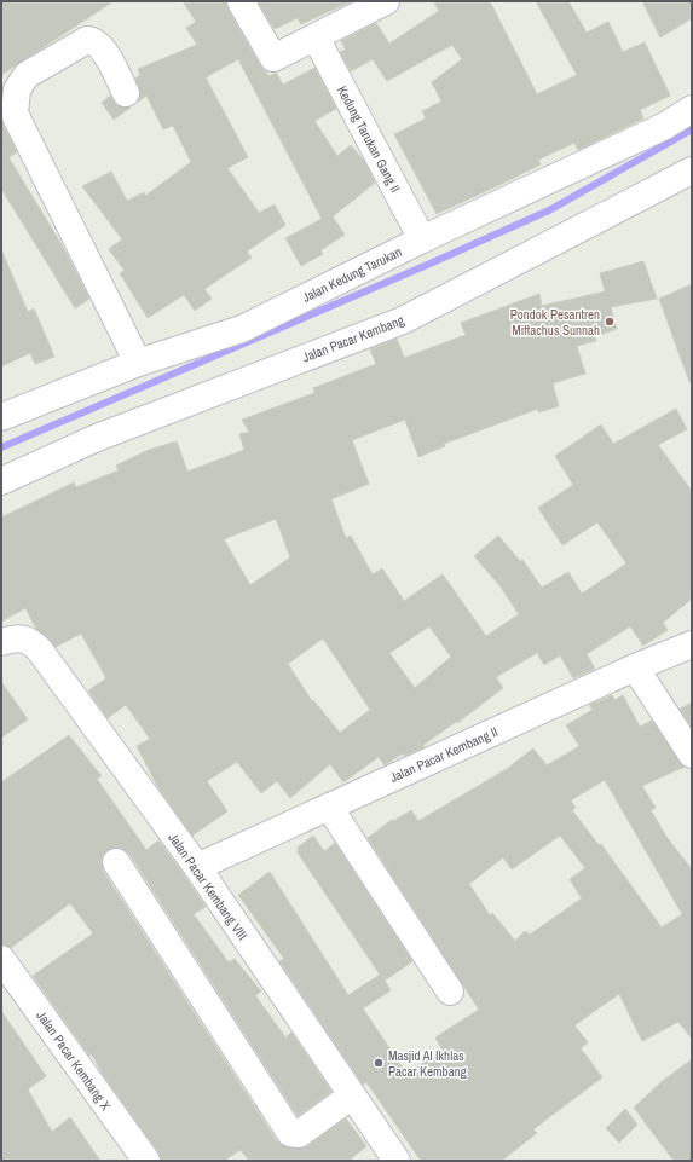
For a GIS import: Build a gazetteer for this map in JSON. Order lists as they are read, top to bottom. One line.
{"streets":{"street":["Kedung Tarukan Gang II","Jalan Kedung Tarukan","Jalan Pacar Kembang","Jalan Pacar Kembang II","Jalan Pacar Kembang VIII","Jalan Pacar Kembang X"]},"crossings":[["Kedung Tarukan Gang II","Jalan Kedung Tarukan"],["Jalan Pacar Kembang II","Jalan Pacar Kembang VIII"]],"places":["Pondok Pesantren Miftachus Sunnah","Masjid Al Ikhlas Pacar Kembang"]}
